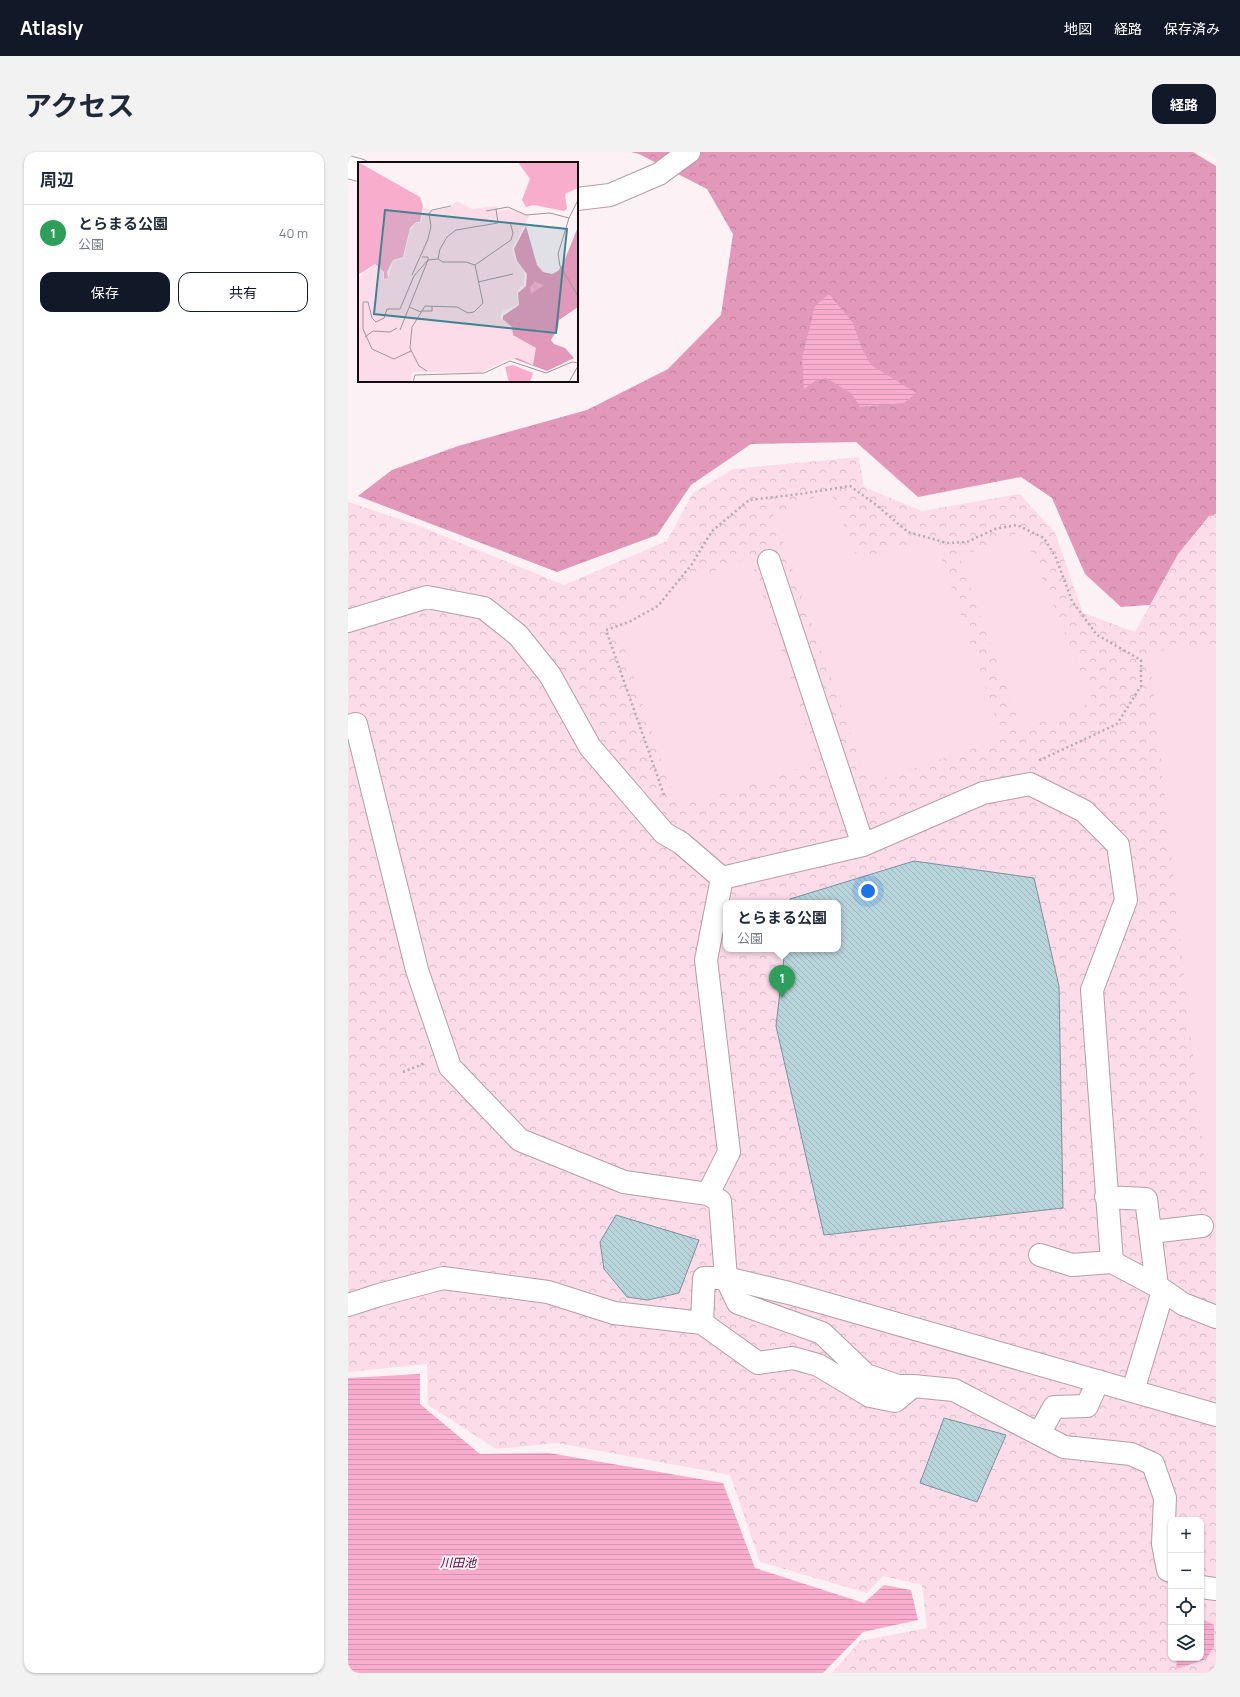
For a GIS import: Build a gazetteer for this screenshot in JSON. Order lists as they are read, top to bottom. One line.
{"water":["川田池"],"page":{"header":"Atlasly","nav":["地図","経路","保存済み"],"title":"アクセス","buttons":["経路",["保存","共有"]],"heading":"周辺","list":[{"mark":"1","name":"とらまる公園","note":"公園","value":"40 m"}],"popup":["とらまる公園","公園"],"pins":"1","map_buttons":["+","−"]}}
